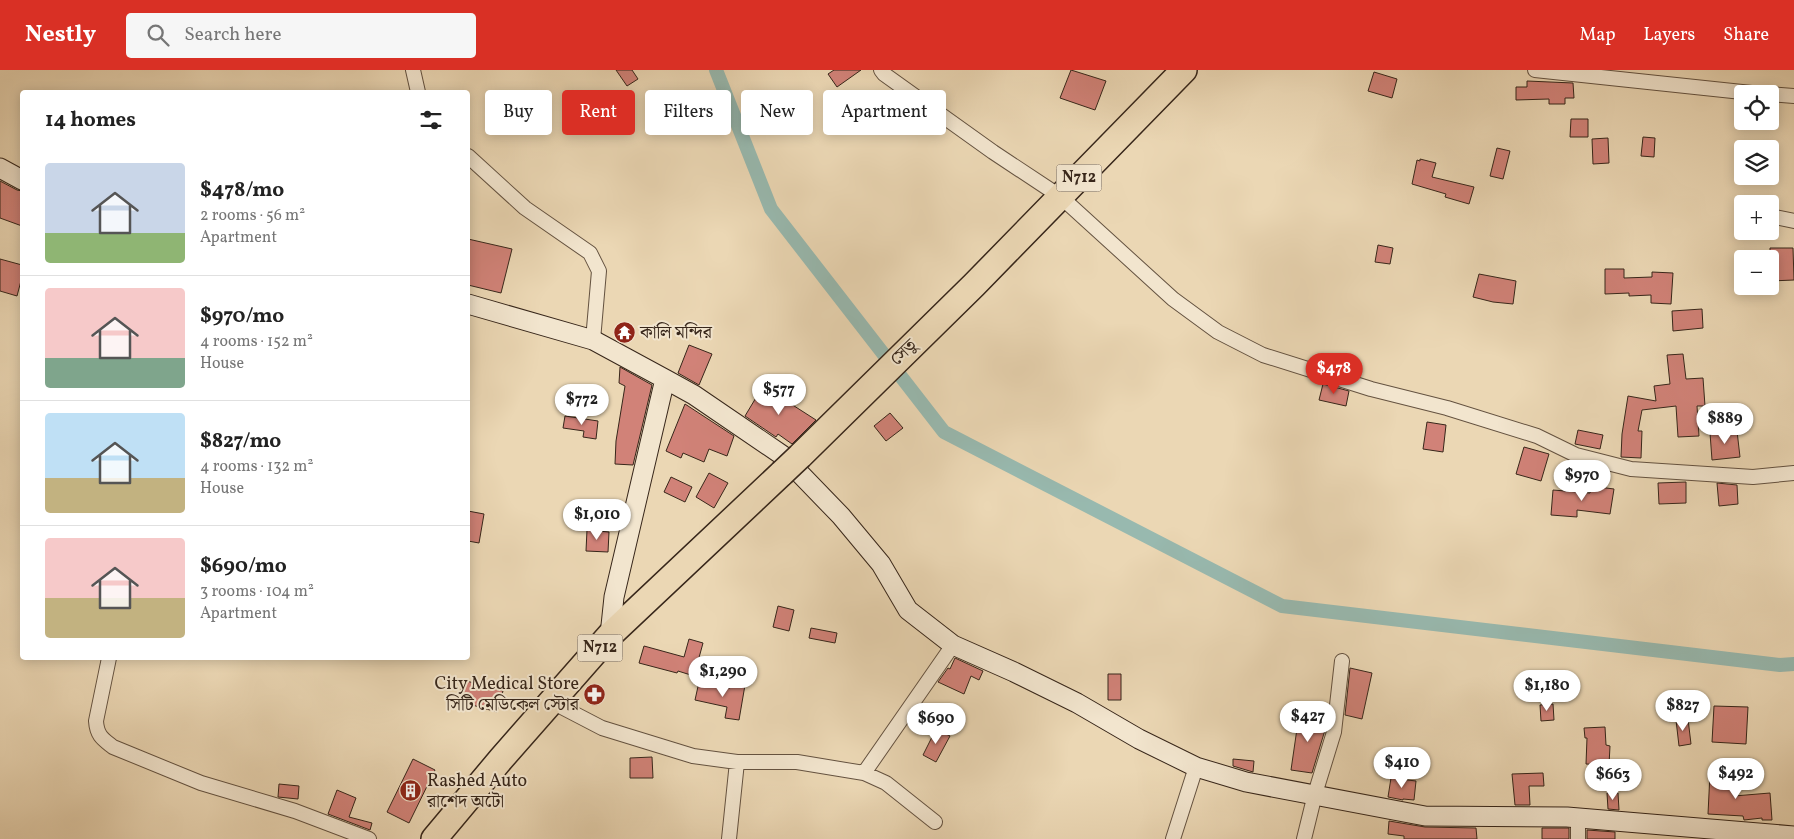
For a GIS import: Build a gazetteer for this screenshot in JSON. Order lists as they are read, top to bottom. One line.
{"streets":{"highway":["N712","সেতু"]},"crossings":[["N712","সেতু"]],"places":{"temple":["কালি মন্দির"],"pharmacy":["City Medical Store সিটি মেডিকেল স্টোর"],"building":["Rashed Auto রাশেদ অটো"]},"page":{"header":"Nestly","search":"Search here","nav":["Map","Layers","Share"],"map_buttons":["+","−"],"chip":["Buy","Rent","Filters","New","Apartment"],"heading":"14 homes","list":[{"name":"$478/mo","note":"2 rooms · 56 m² · Apartment"},{"name":"$970/mo","note":"4 rooms · 152 m² · House"},{"name":"$827/mo","note":"4 rooms · 132 m² · House"},{"name":"$690/mo","note":"3 rooms · 104 m² · Apartment"}],"price":["$478","$577","$772","$889","$970","$1,010","$1,290","$1,180","$827","$427","$690","$410","$492","$663"]}}
